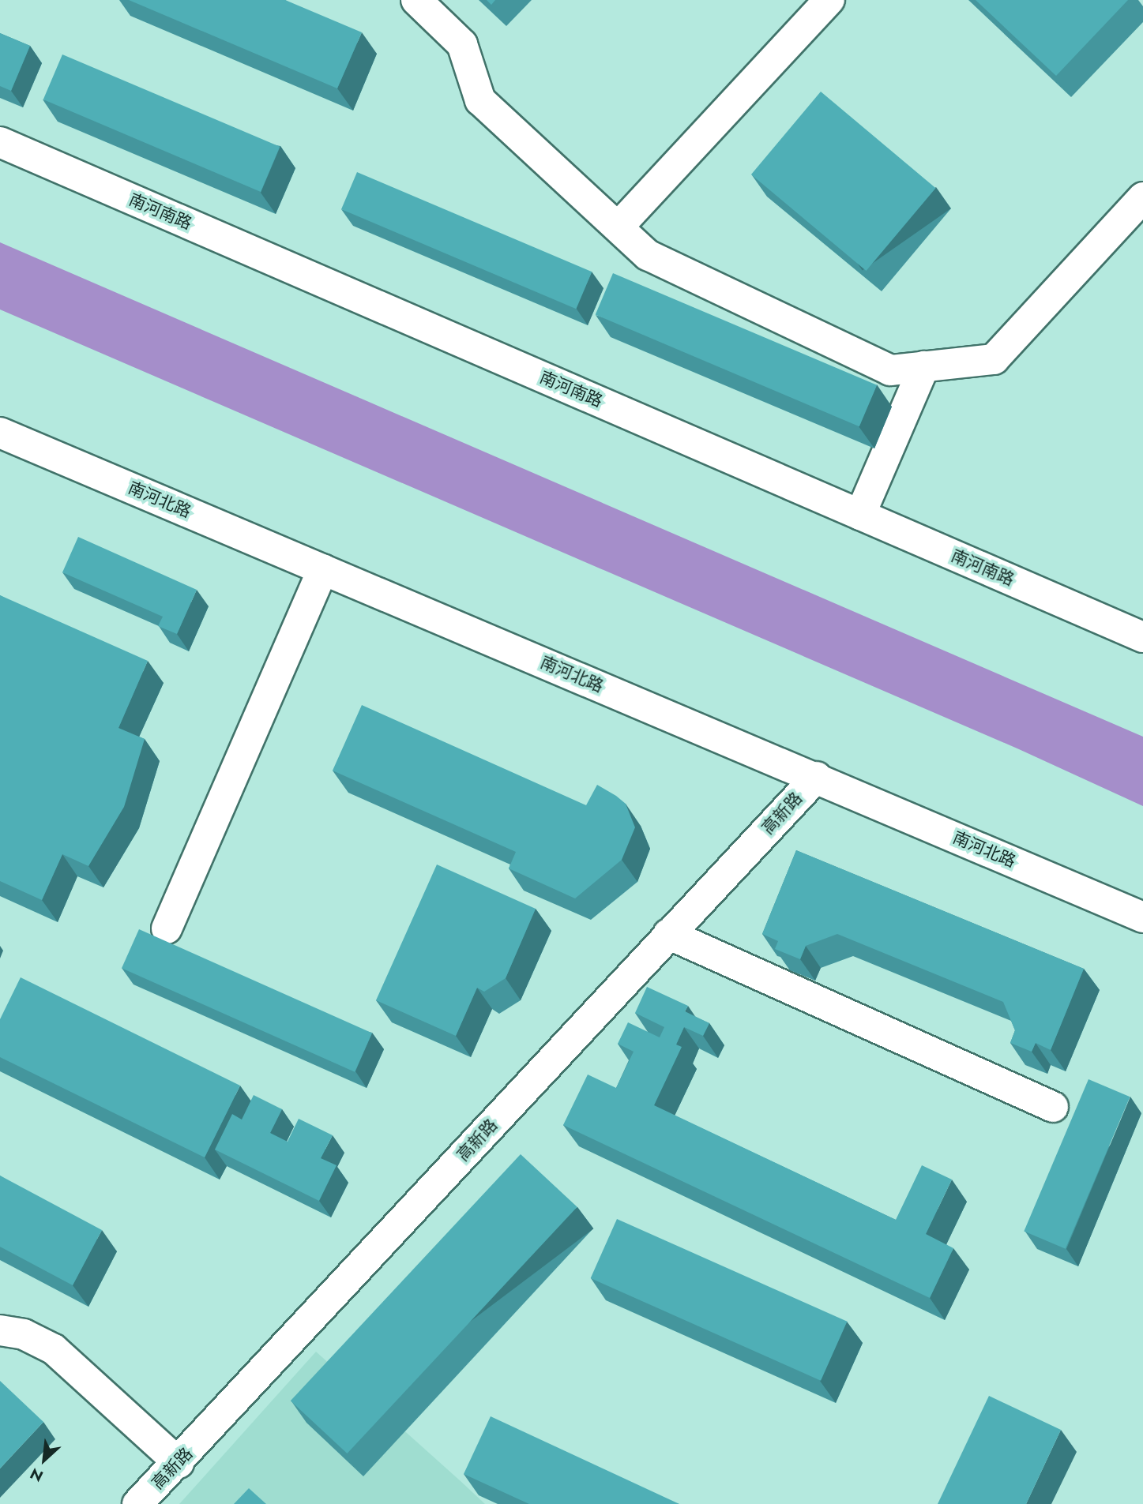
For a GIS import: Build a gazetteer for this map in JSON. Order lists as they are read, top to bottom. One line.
{"streets":{"street":["南河南路","南河北路","高新路"]},"crossings":[["南河北路","高新路"]],"north":"bottom left"}
